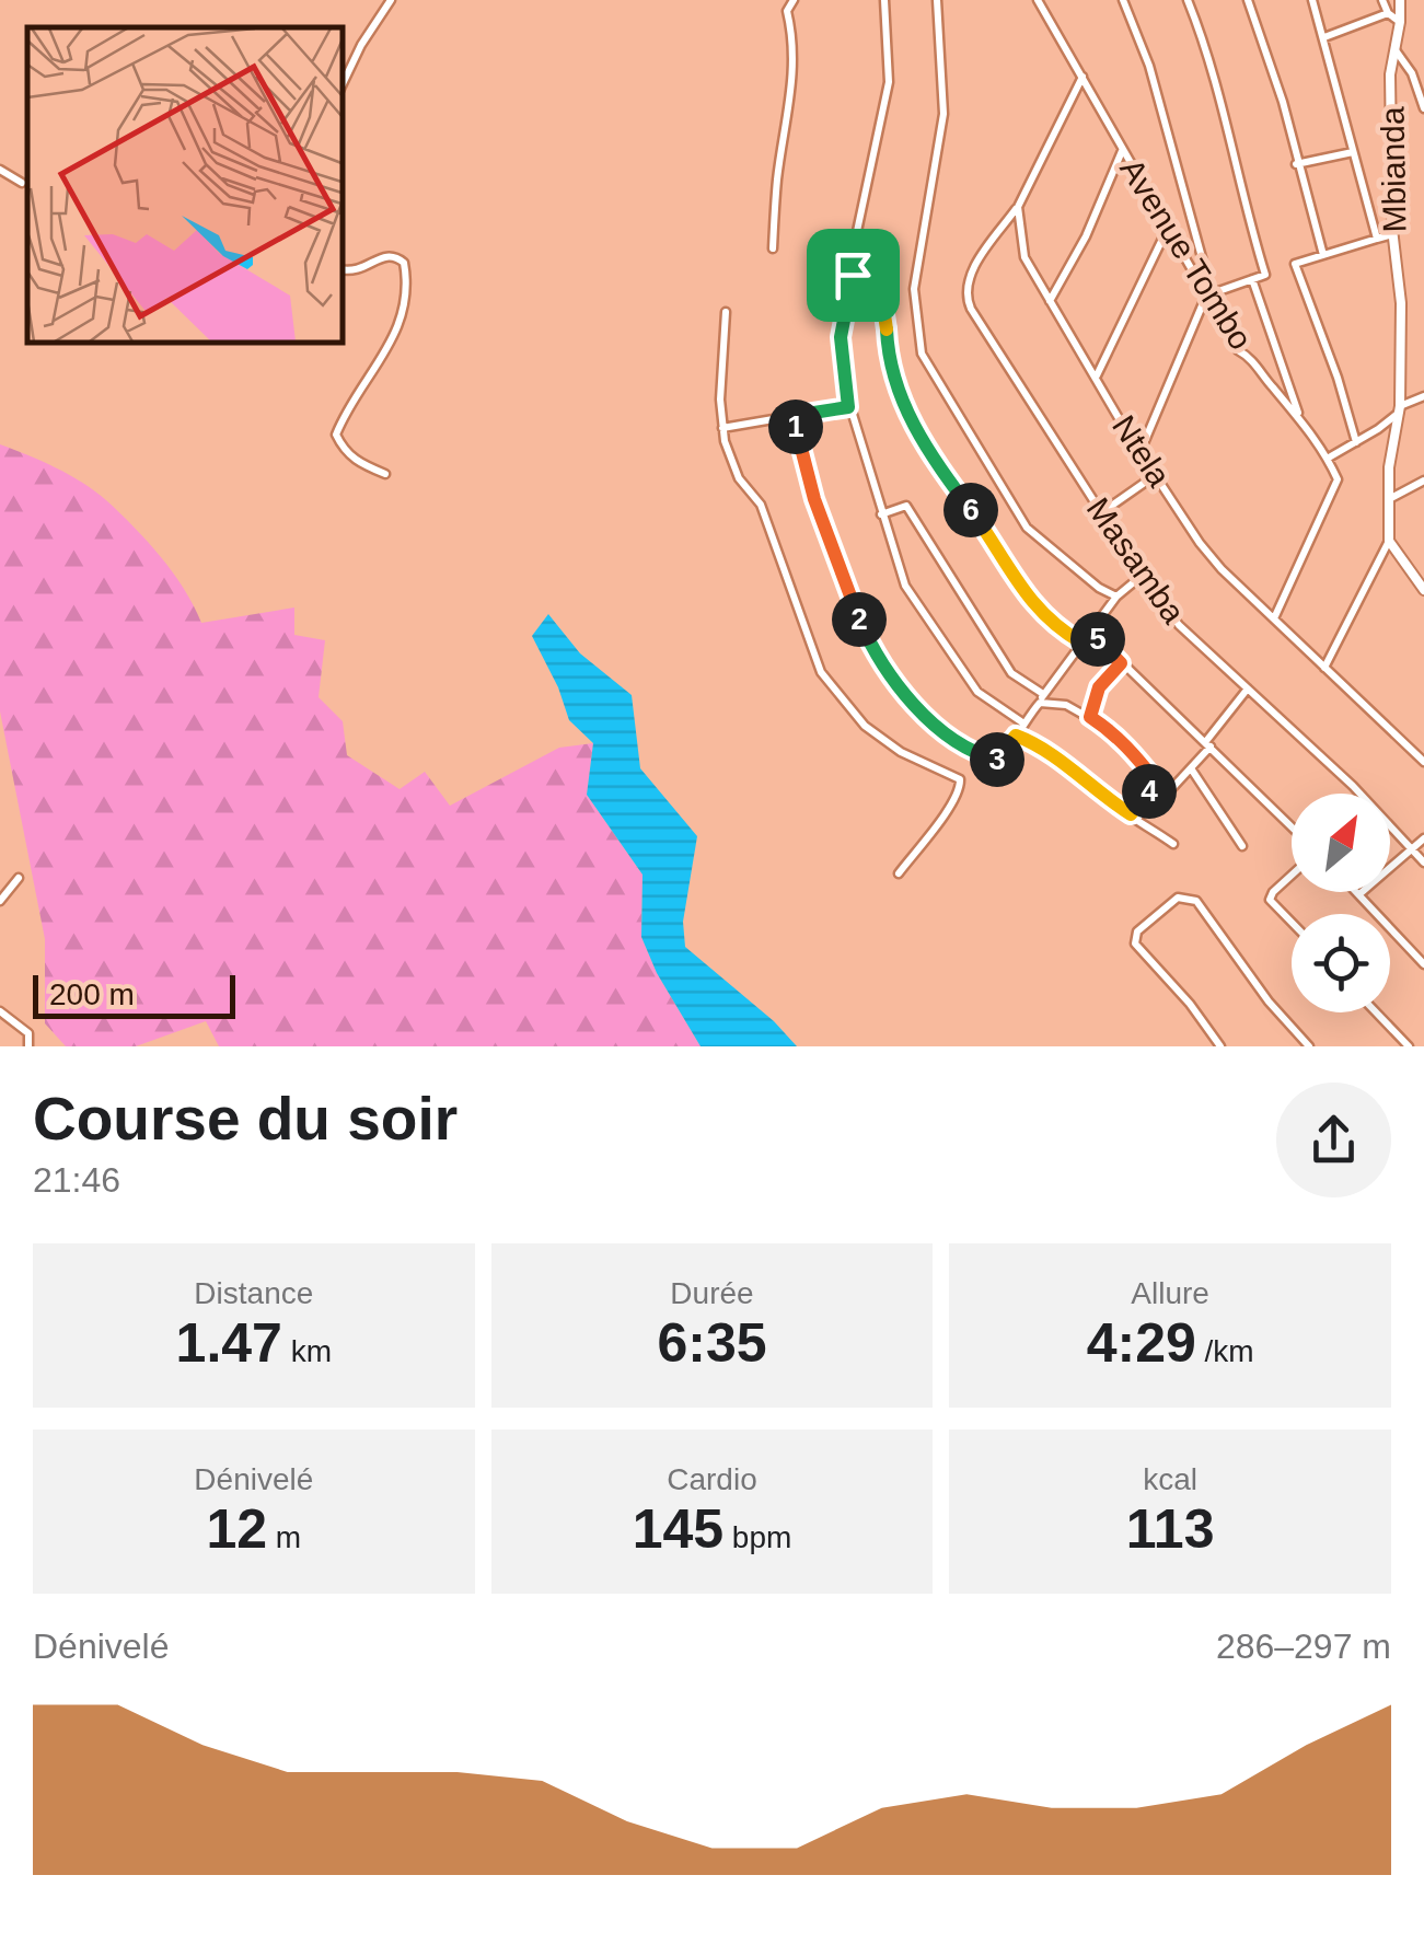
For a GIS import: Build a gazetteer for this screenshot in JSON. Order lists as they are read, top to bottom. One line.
{"streets":{"street":["Mbianda","Avenue Tombo","Ntela","Masamba"]},"crossings":[["Ntela","Masamba"]],"scale_bar":"200 m","north":"top right","page":{"pins":["1","6","2","5","3","4"],"scale":"200 m","heading":["Course du soir","21:46"],"stats":[["Distance","1.47 km"],["Durée","6:35"],["Allure","4:29 /km"],["Dénivelé","12 m"],["Cardio","145 bpm"],["kcal","113"]],"chart":["Dénivelé","286–297 m"]}}
